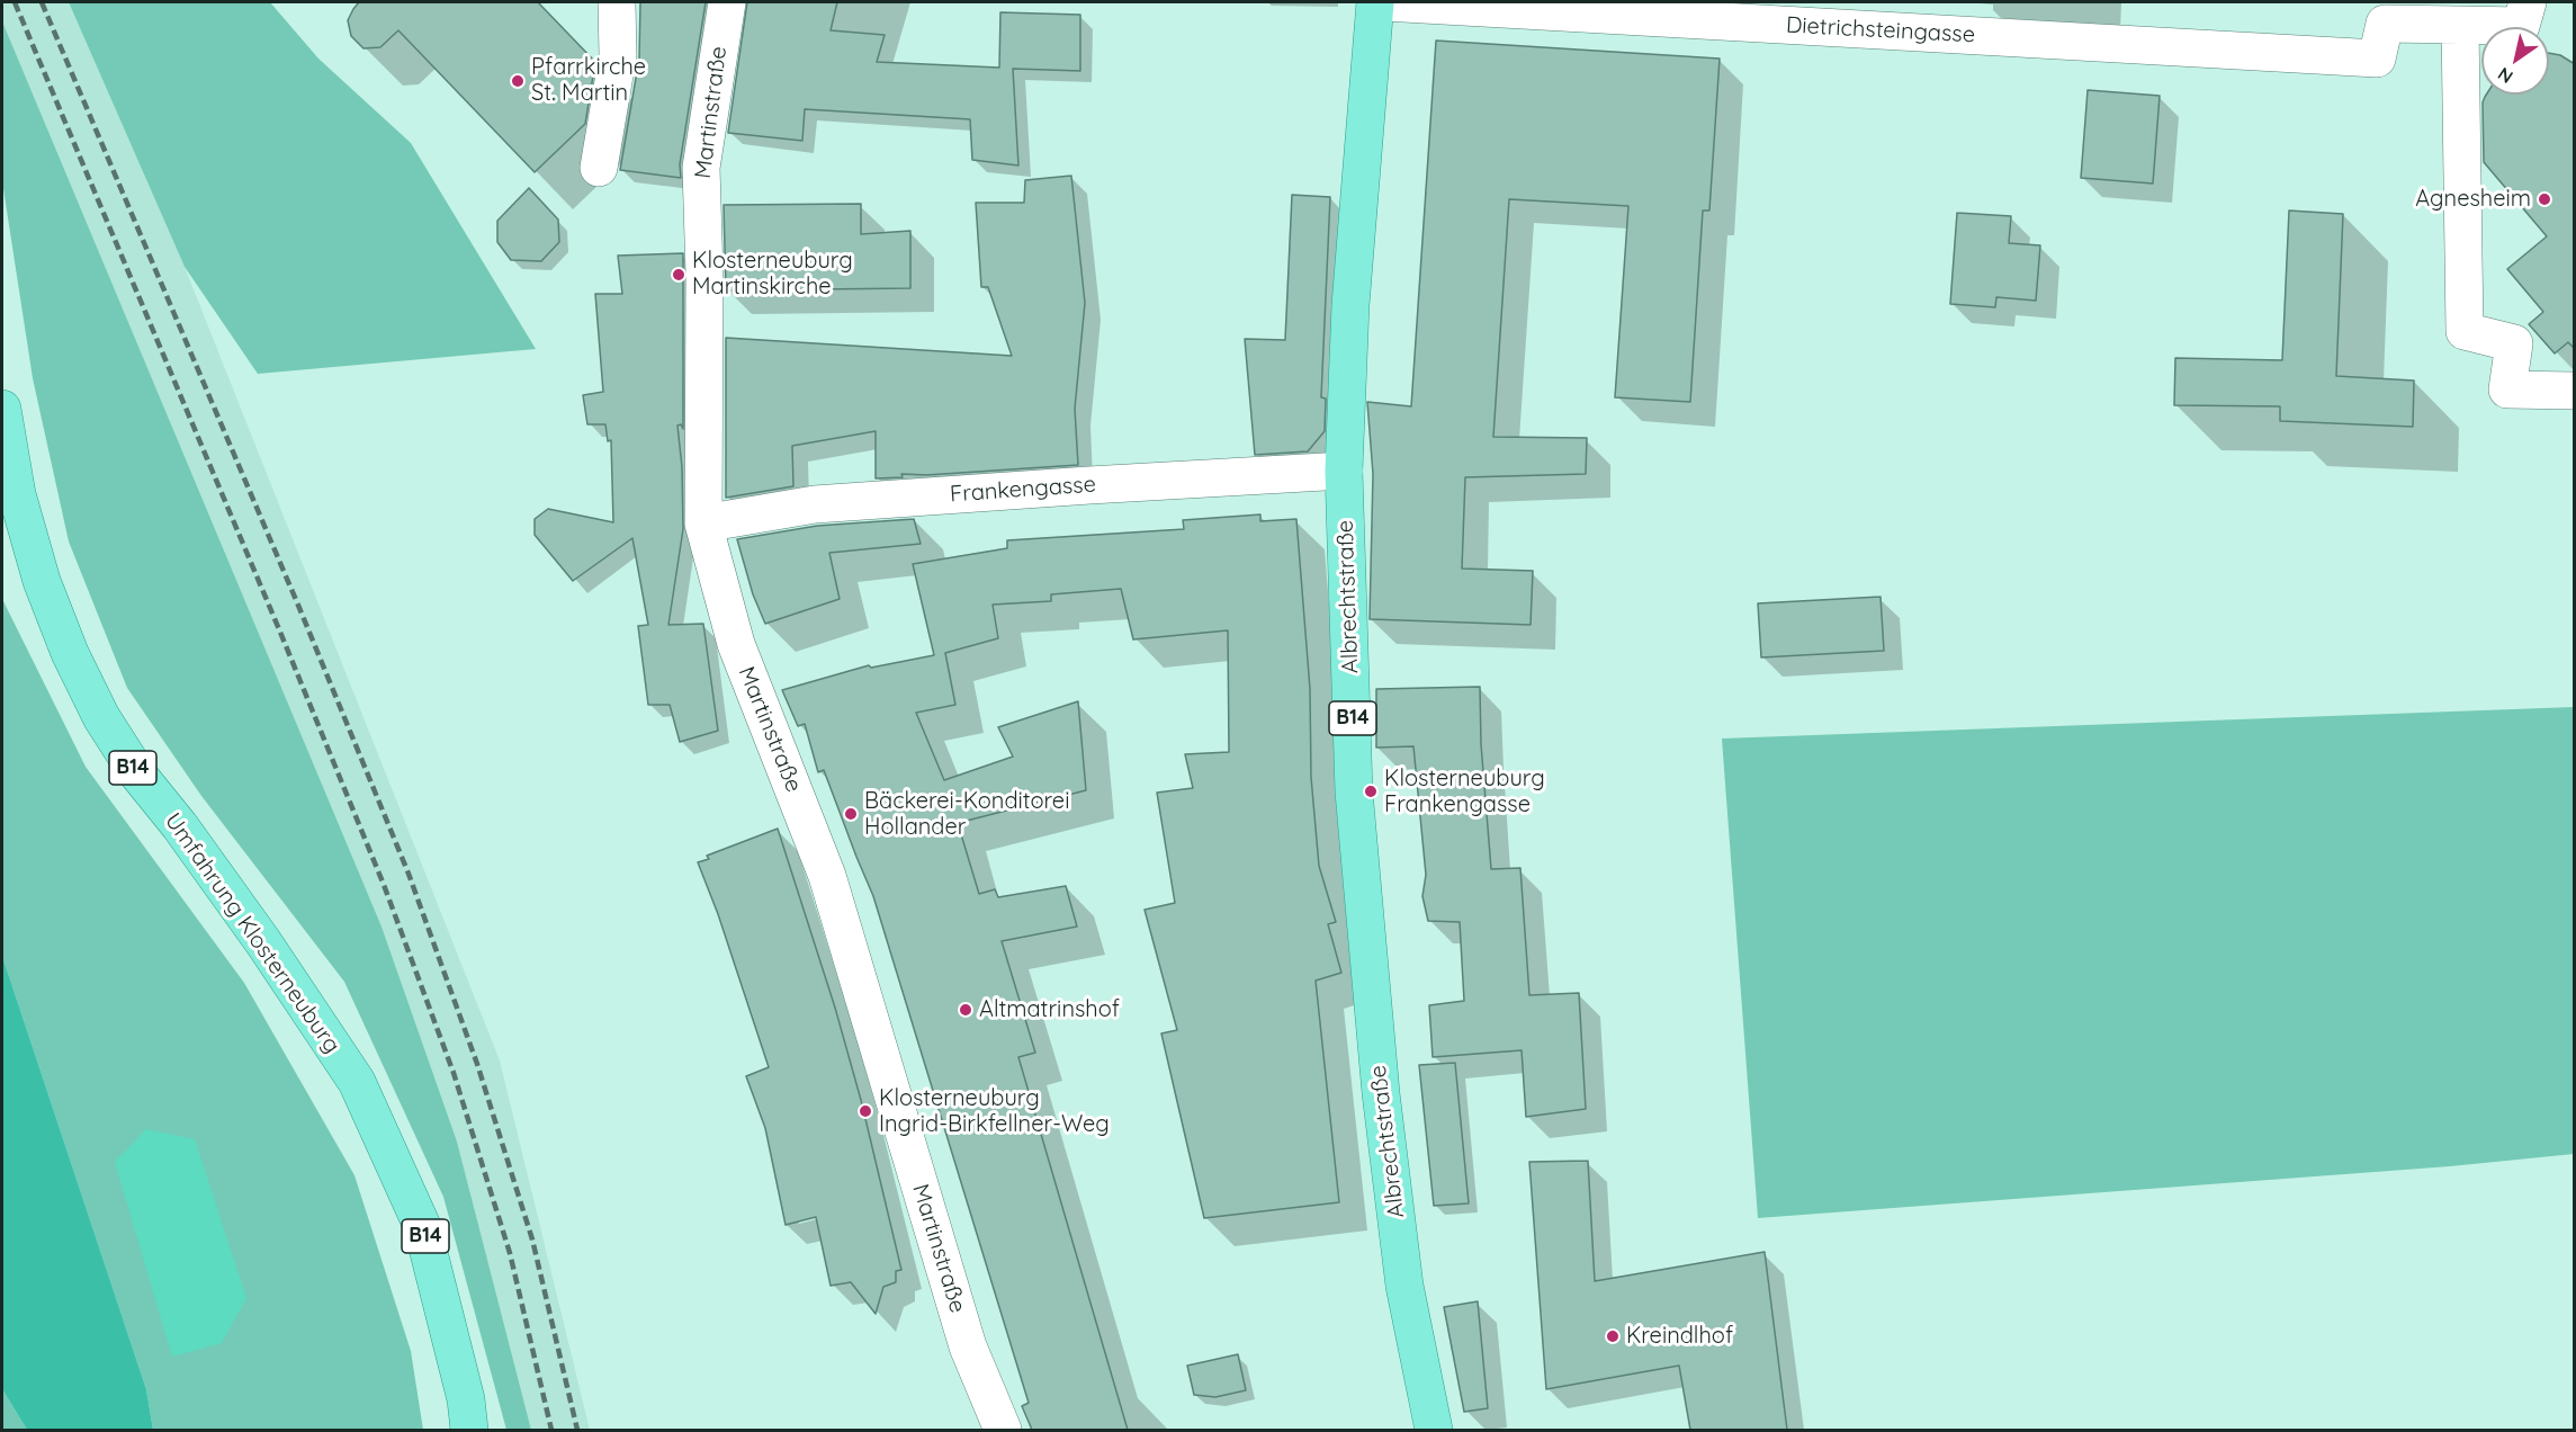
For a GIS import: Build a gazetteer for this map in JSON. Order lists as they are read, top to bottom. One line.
{"streets":{"main road":["Albrechtstraße","B14","Umfahrung Klosterneuburg"],"street":["Dietrichsteingasse","Martinstraße","Frankengasse"]},"crossings":[["Martinstraße","Frankengasse"],["Frankengasse","Albrechtstraße"]],"places":["Pfarrkirche St. Martin","Agnesheim","Klosterneuburg Martinskirche","Klosterneuburg Frankengasse","Bäckerei-Konditorei Hollander","Altmatrinshof","Klosterneuburg Ingrid-Birkfellner-Weg","Kreindlhof"],"north":"bottom left"}
